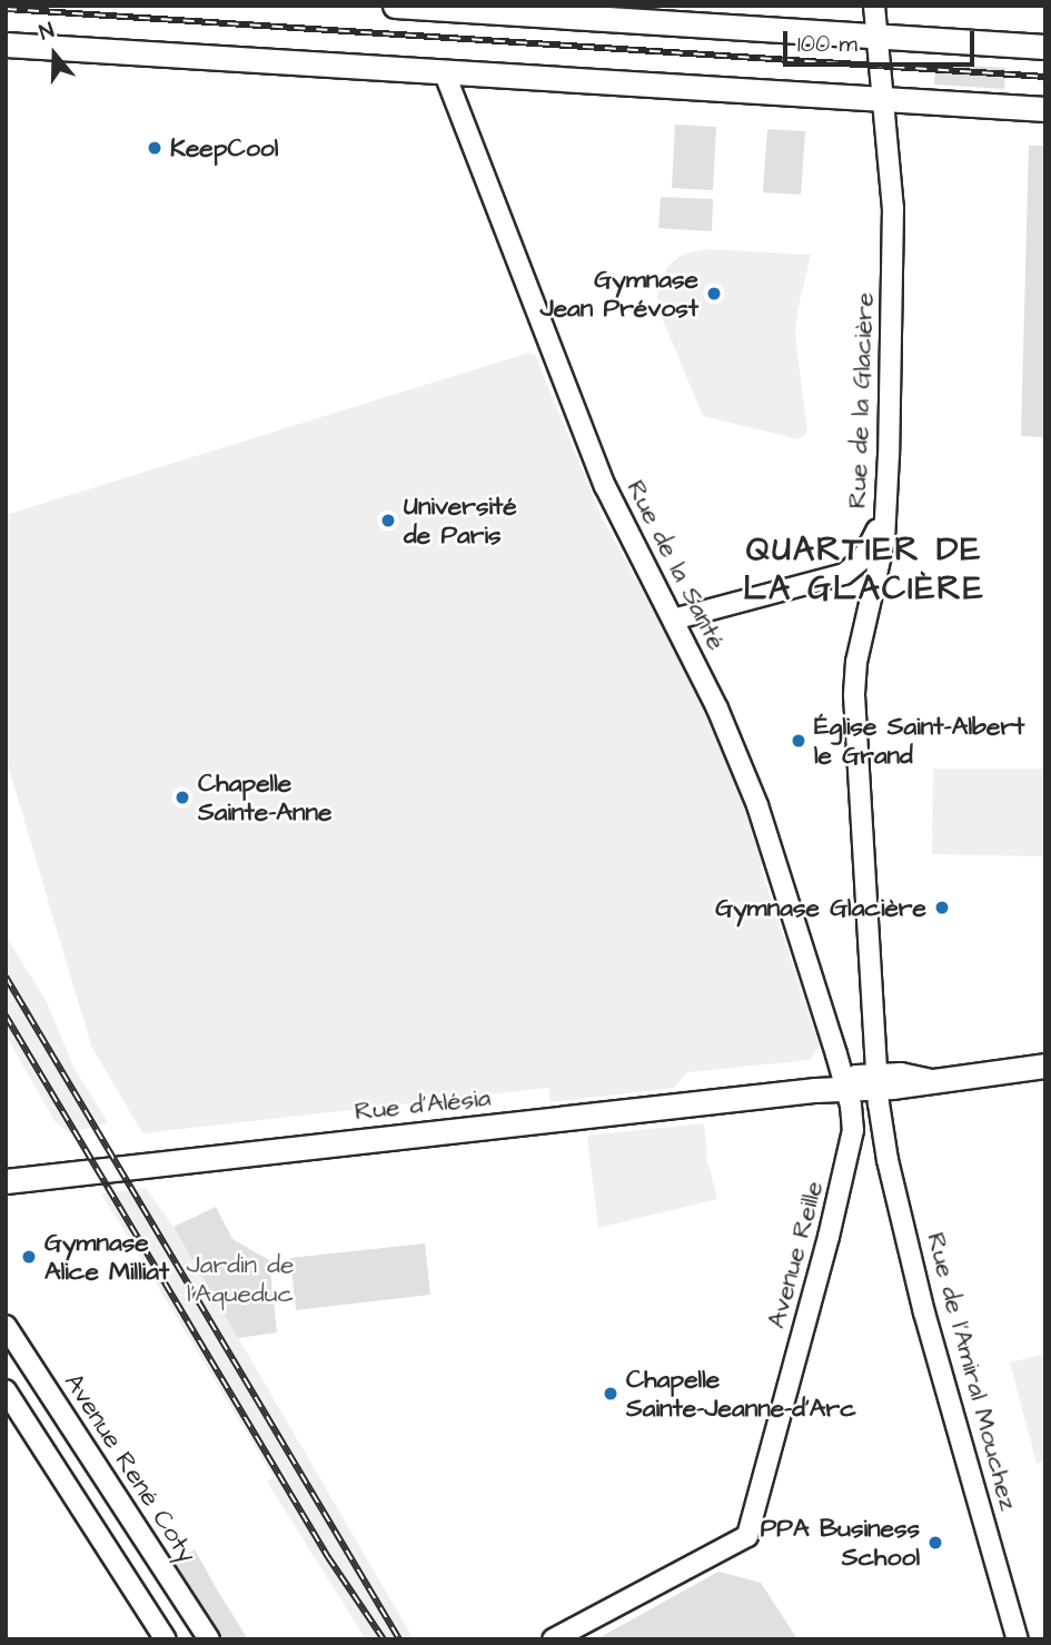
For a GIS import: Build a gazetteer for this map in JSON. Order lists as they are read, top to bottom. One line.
{"streets":{"main road":["Rue d'Alésia"],"street":["Rue de la Glacière","Rue de la Santé","Avenue Reille","Rue de l'Amiral Mouchez","Avenue René Coty"]},"crossings":[["Rue de la Glacière","Rue d'Alésia"],["Rue de la Glacière","Rue de l'Amiral Mouchez"],["Rue de la Santé","Rue d'Alésia"],["Rue de la Santé","Avenue Reille"],["Rue d'Alésia","Avenue Reille"],["Rue d'Alésia","Rue de l'Amiral Mouchez"]],"districts":["QUARTIER DE LA GLACIÈRE"],"parks":["Jardin de l’Aqueduc"],"places":["KeepCool","Gymnase Jean Prévost","Université de Paris","Église Saint-Albert le Grand","Chapelle Sainte-Anne","Gymnase Glacière","Gymnase Alice Milliat","Chapelle Sainte-Jeanne-d'Arc","PPA Business School"],"scale_bar":"100 m","north":"top"}
